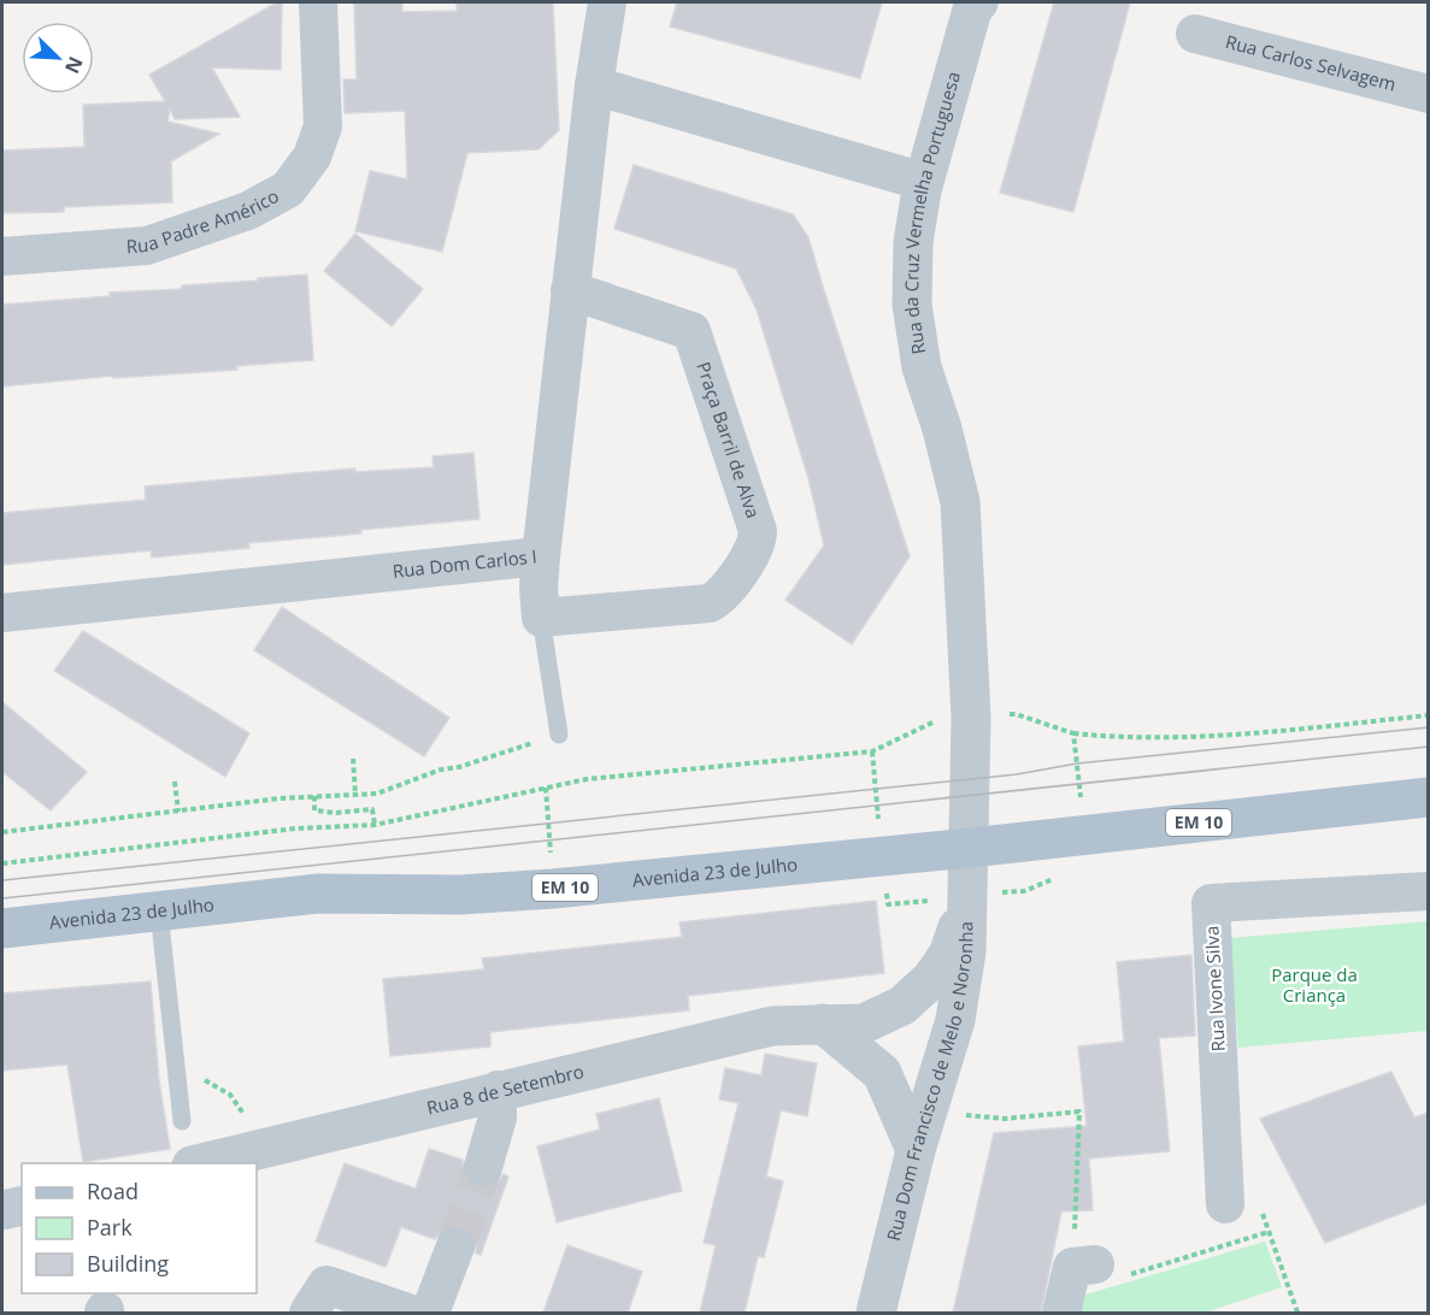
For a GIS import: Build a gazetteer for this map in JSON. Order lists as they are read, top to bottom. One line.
{"streets":{"main road":["EM 10","Avenida 23 de Julho"],"street":["Rua Carlos Selvagem","Rua da Cruz Vermelha Portuguesa","Rua Padre Américo","Praça Barril de Alva","Rua Dom Carlos I","Rua Ivone Silva","Rua Dom Francisco de Melo e Noronha","Rua 8 de Setembro"]},"crossings":[["Rua da Cruz Vermelha Portuguesa","Avenida 23 de Julho"],["Rua da Cruz Vermelha Portuguesa","Rua Dom Francisco de Melo e Noronha"],["Praça Barril de Alva","Rua Dom Carlos I"],["Avenida 23 de Julho","Rua Dom Francisco de Melo e Noronha"],["Rua Dom Francisco de Melo e Noronha","Rua 8 de Setembro"]],"parks":["Parque da Criança"],"legend":["Road","Park","Building"],"north":"bottom right"}
